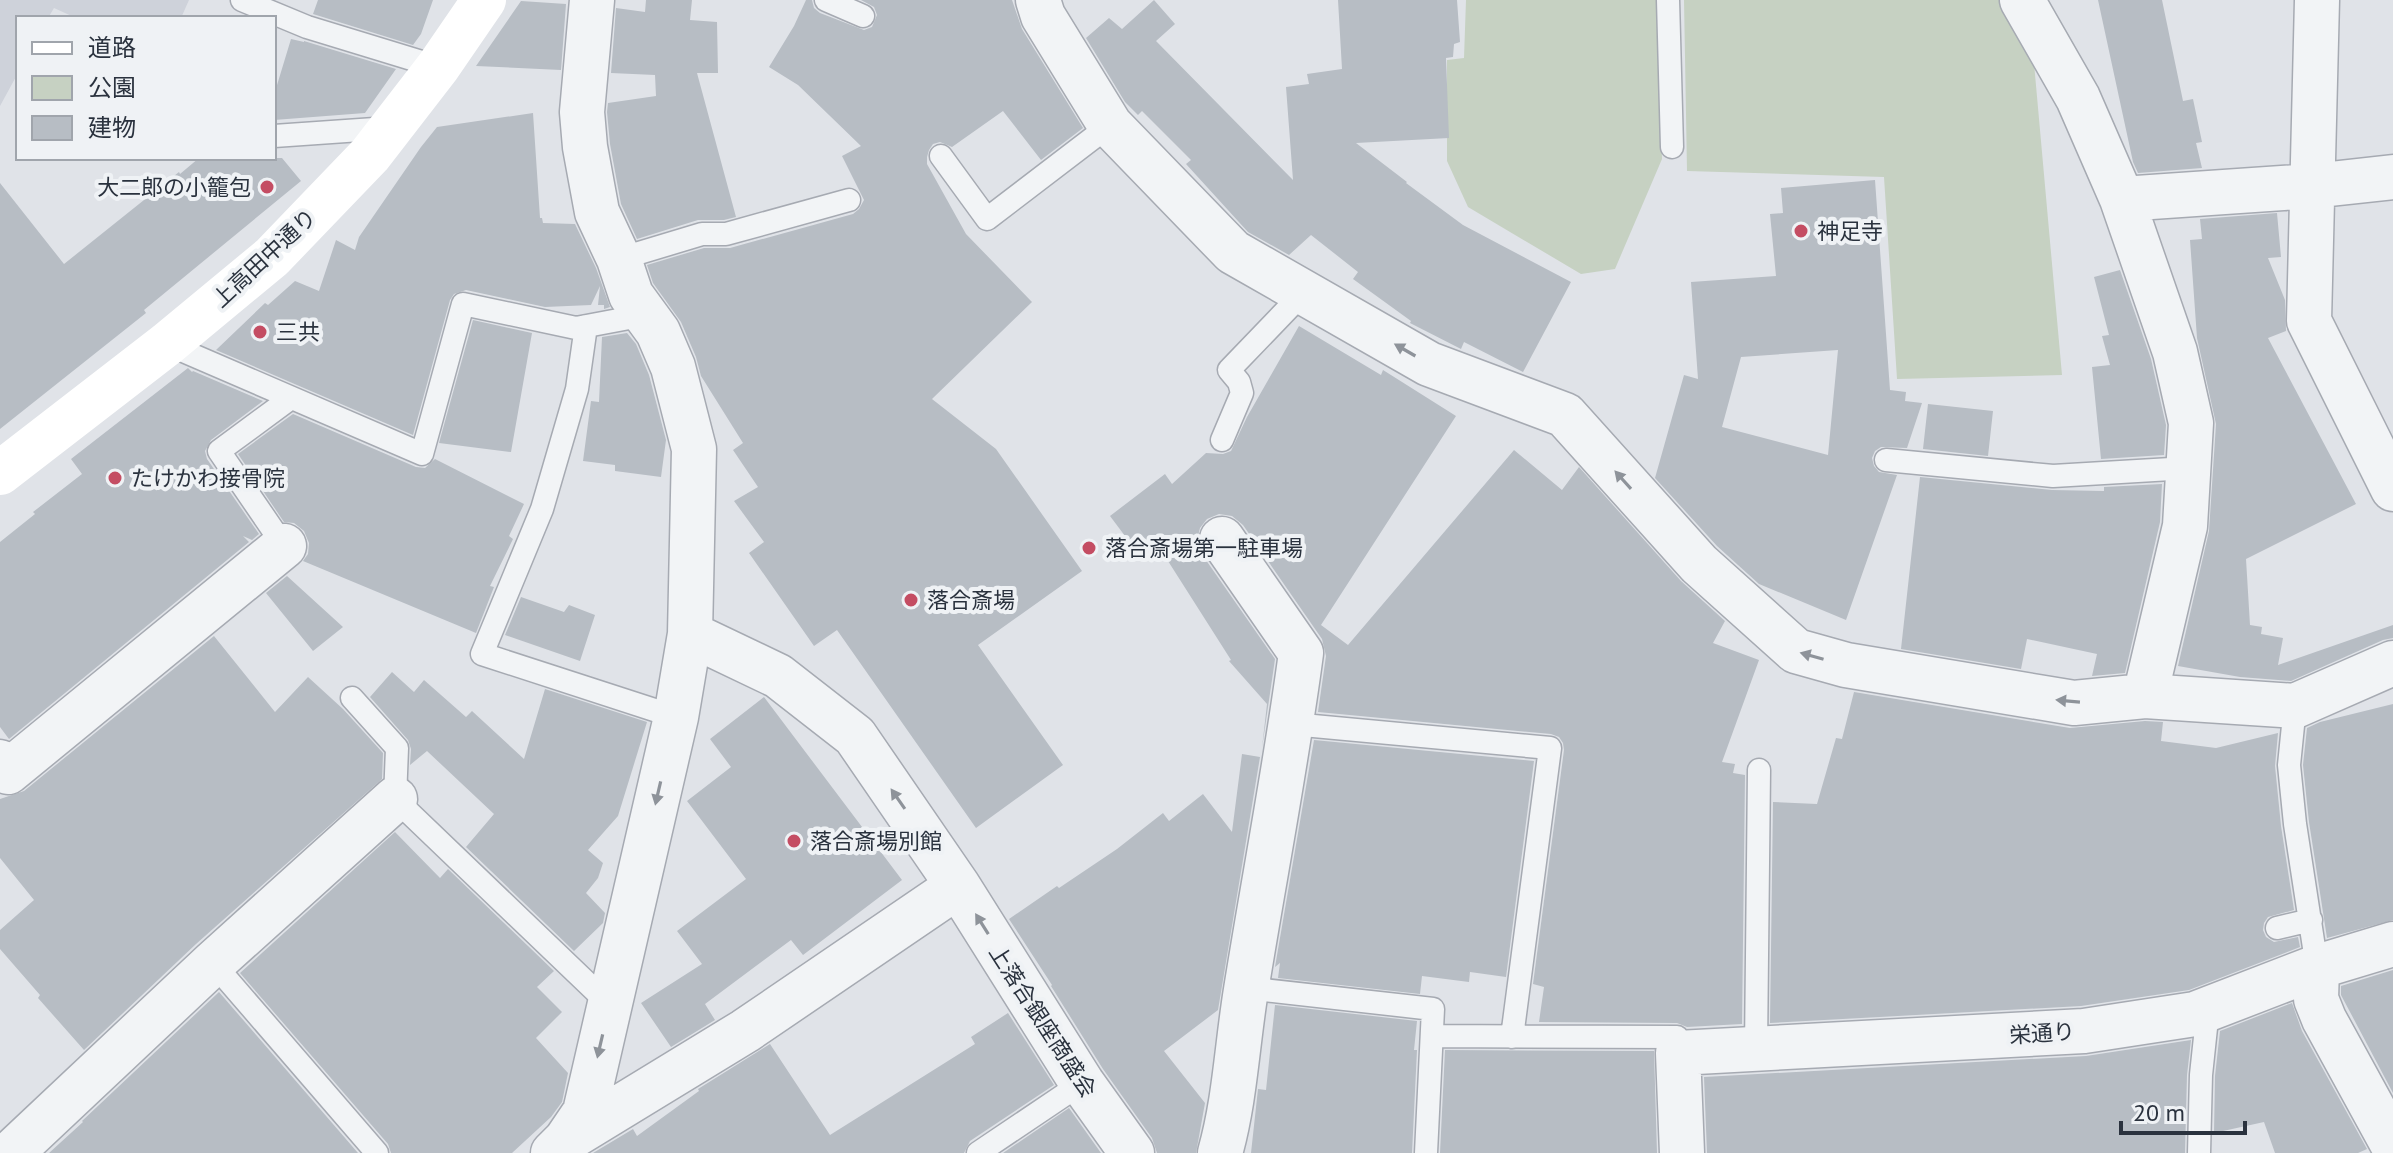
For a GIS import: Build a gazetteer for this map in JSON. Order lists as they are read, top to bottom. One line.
{"streets":{"street":["上高田中通り","上落合銀座商盛会","栄通り"]},"one_way":["上落合銀座商盛会"],"places":["大二郎の小籠包","神足寺","三共","たけかわ接骨院","落合斎場第一駐車場","落合斎場","落合斎場別館"],"legend":["道路","公園","建物"],"scale_bar":"20 m"}
